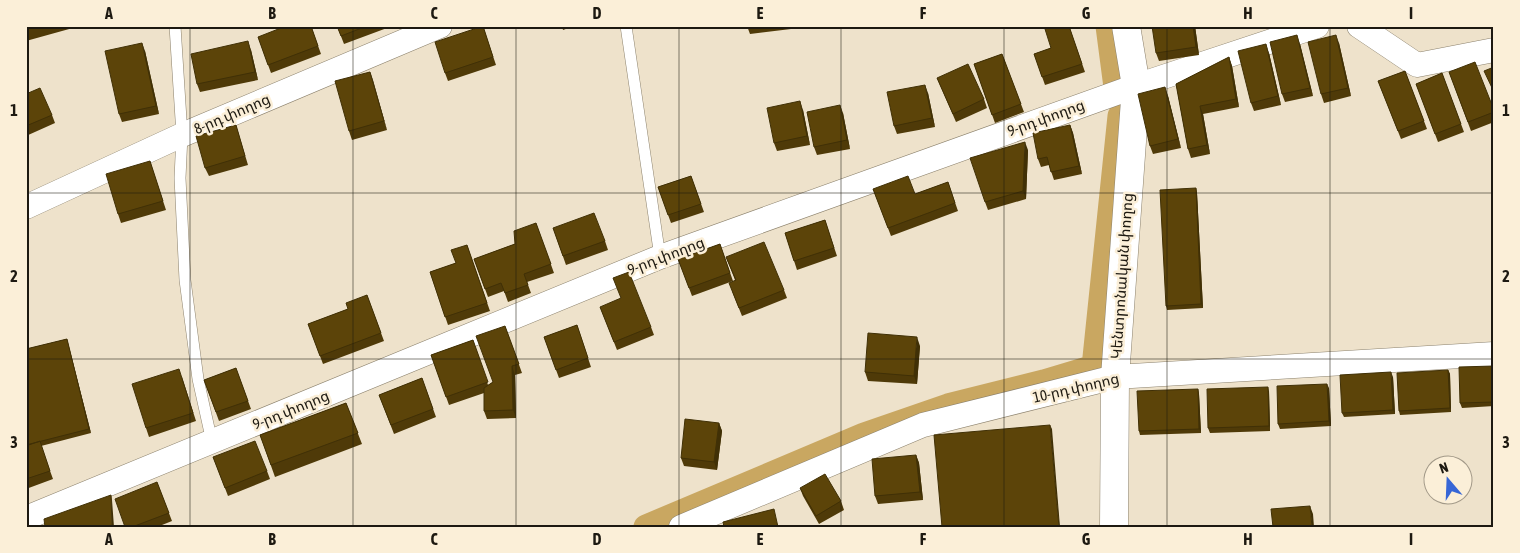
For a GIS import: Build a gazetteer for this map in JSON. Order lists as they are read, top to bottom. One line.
{"streets":{"main road":["Կենտրոնական փողոց"],"street":["8-րդ փողոց","9-րդ փողոց","10-րդ փողոց"]},"crossings":[["9-րդ փողոց","Կենտրոնական փողոց"],["Կենտրոնական փողոց","10-րդ փողոց"]],"north":"top","grid":{"columns":["A","B","C","D","E","F","G","H","I"],"rows":["1","2","3"]}}
